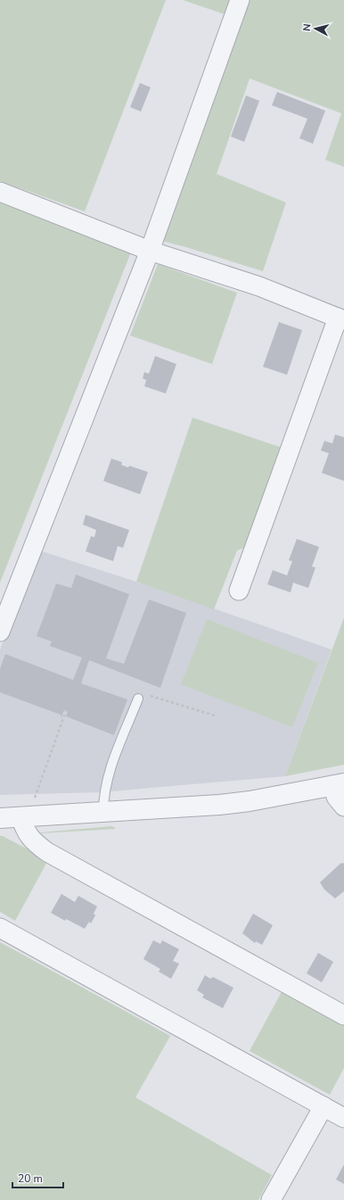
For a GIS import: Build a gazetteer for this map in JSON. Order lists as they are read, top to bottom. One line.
{"scale_bar":"20 m","north":"left"}
